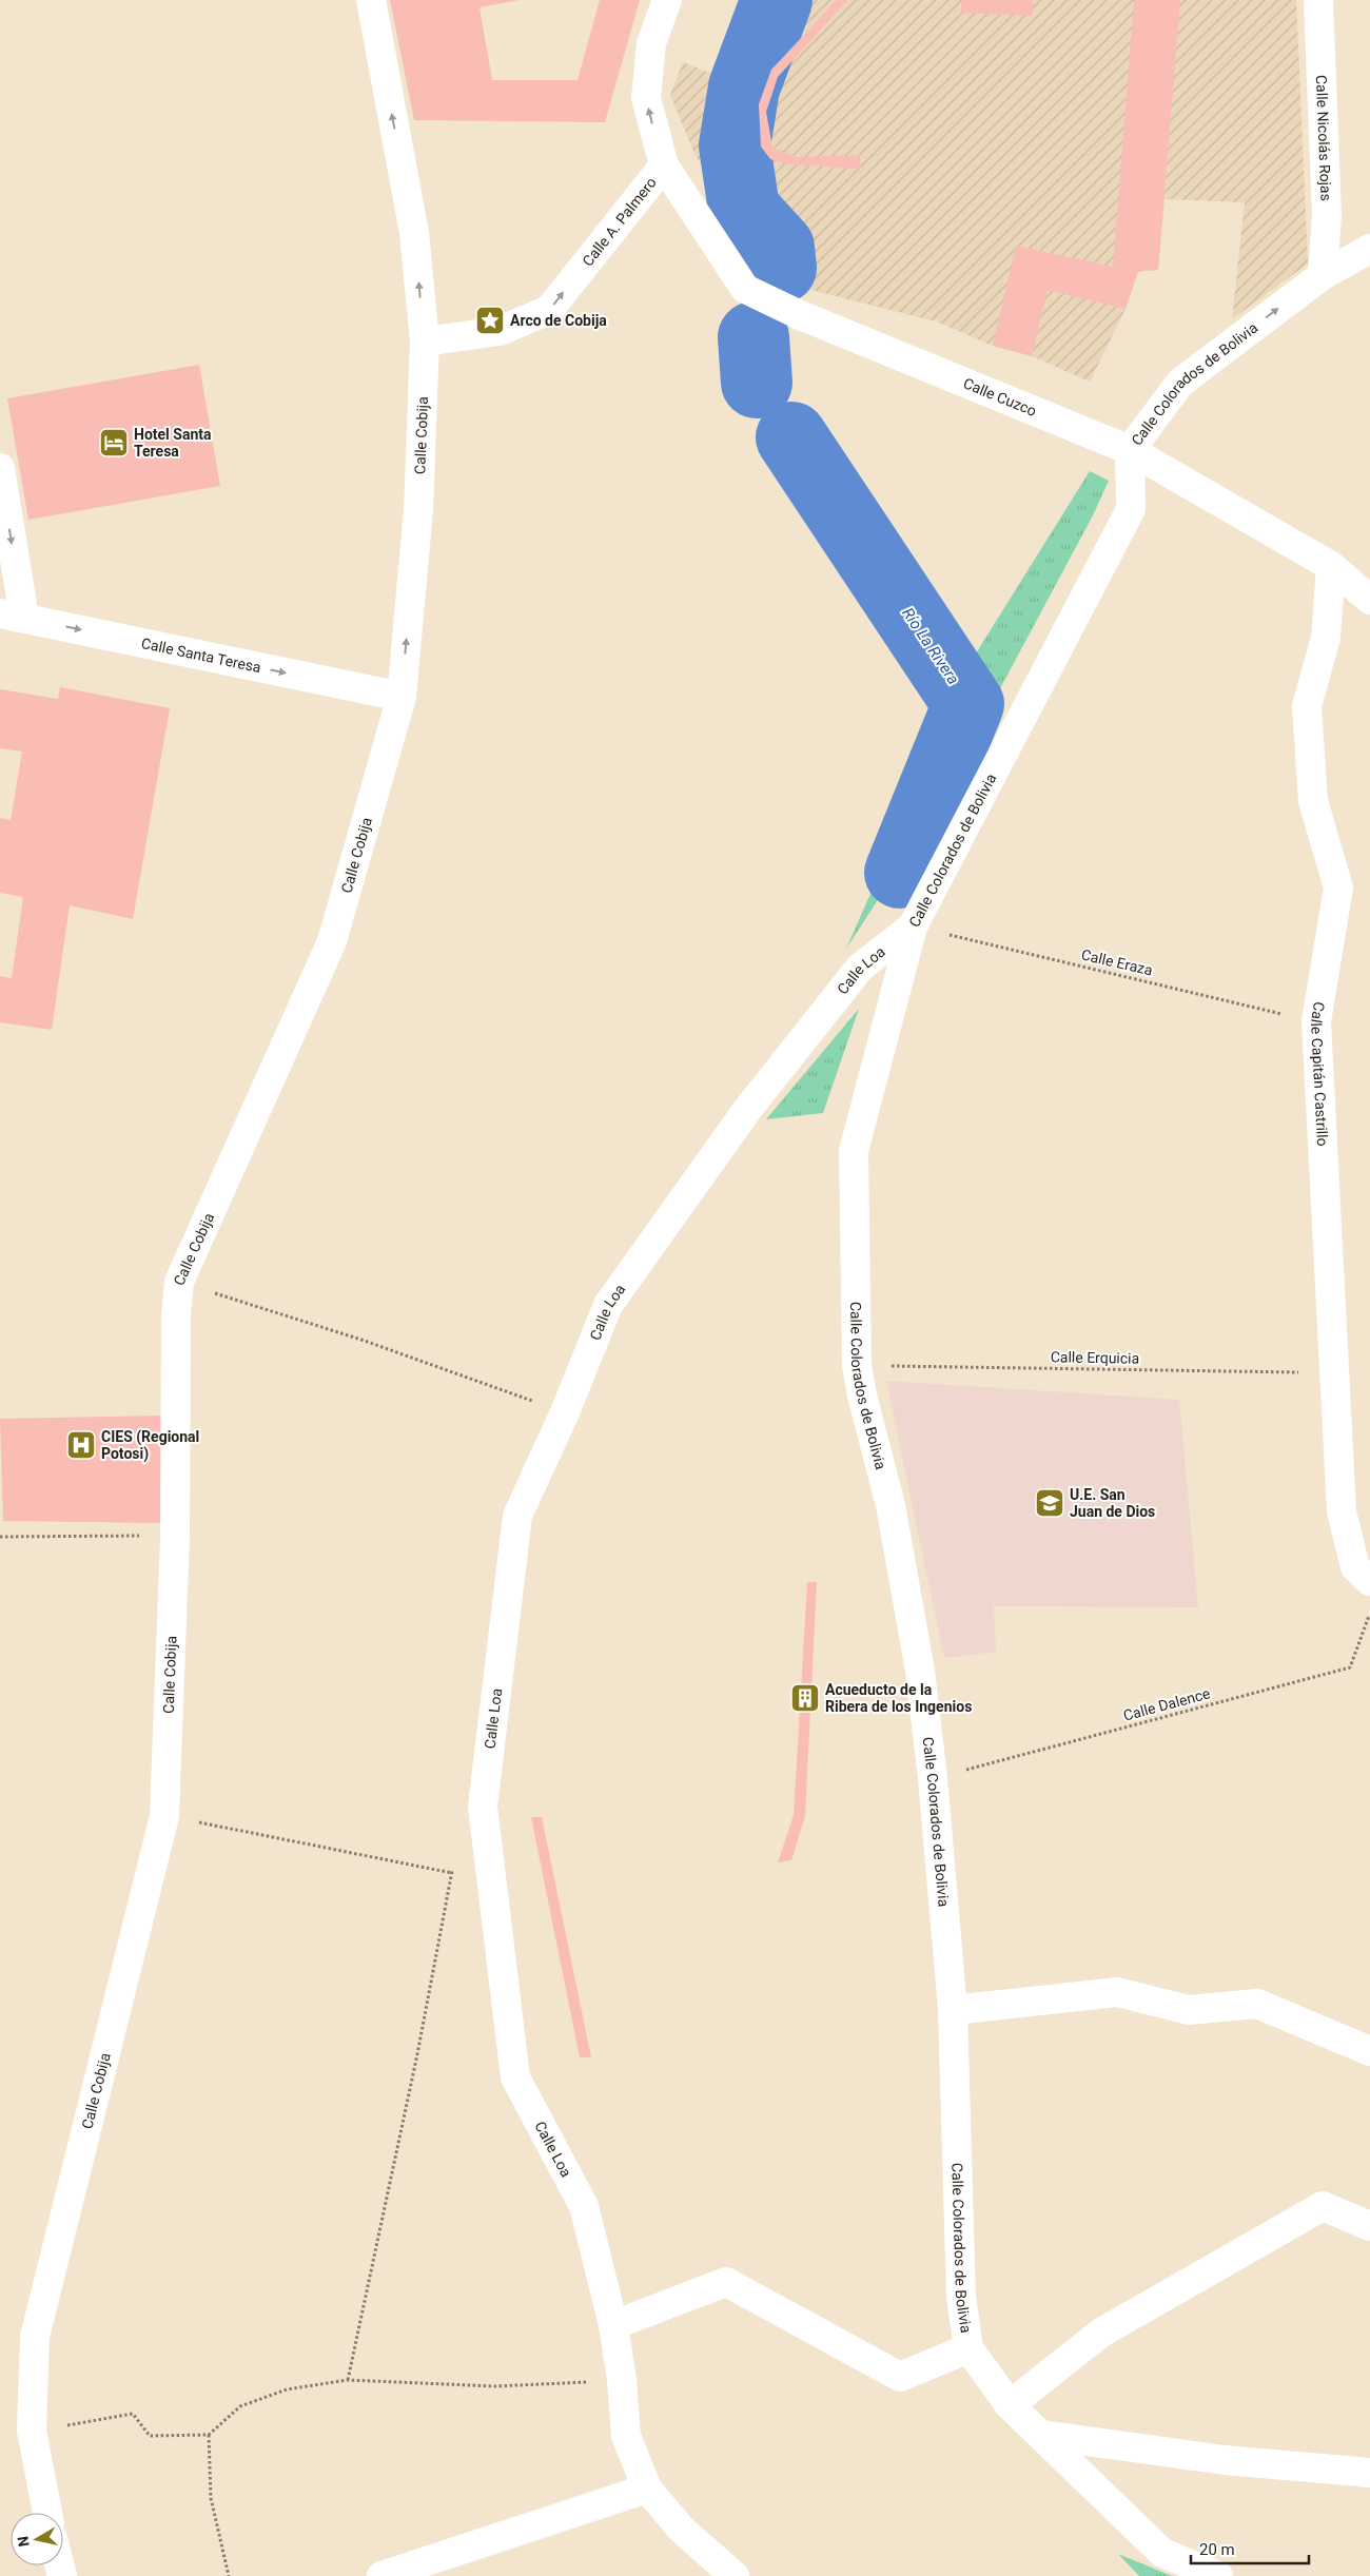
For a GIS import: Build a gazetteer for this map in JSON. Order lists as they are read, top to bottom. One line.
{"streets":{"main road":["Calle Nicolás Rojas","Calle A. Palmero","Calle Colorados de Bolivia","Calle Cuzco","Calle Cobija","Calle Santa Teresa","Calle Loa","Calle Capitán Castrillo"],"path":["Calle Eraza","Calle Erquicia","Calle Dalence"]},"crossings":[["Calle Nicolás Rojas","Calle Colorados de Bolivia"],["Calle A. Palmero","Calle Cuzco"],["Calle A. Palmero","Calle Cobija"],["Calle Colorados de Bolivia","Calle Cuzco"],["Calle Colorados de Bolivia","Calle Eraza"],["Calle Colorados de Bolivia","Calle Loa"],["Calle Colorados de Bolivia","Calle Erquicia"],["Calle Colorados de Bolivia","Calle Dalence"],["Calle Cuzco","Calle Capitán Castrillo"],["Calle Cobija","Calle Santa Teresa"],["Calle Eraza","Calle Loa"],["Calle Eraza","Calle Capitán Castrillo"],["Calle Capitán Castrillo","Calle Erquicia"]],"one_way":["Calle A. Palmero","Calle Santa Teresa"],"water":["Río La Rivera"],"places":{"place":["Arco de Cobija"],"hotel":["Hotel Santa Teresa"],"hospital":["CIES (Regional Potosi)"],"school or university":["U.E. San Juan de Dios"],"building":["Acueducto de la Ribera de los Ingenios"]},"scale_bar":"20 m","north":"left"}
